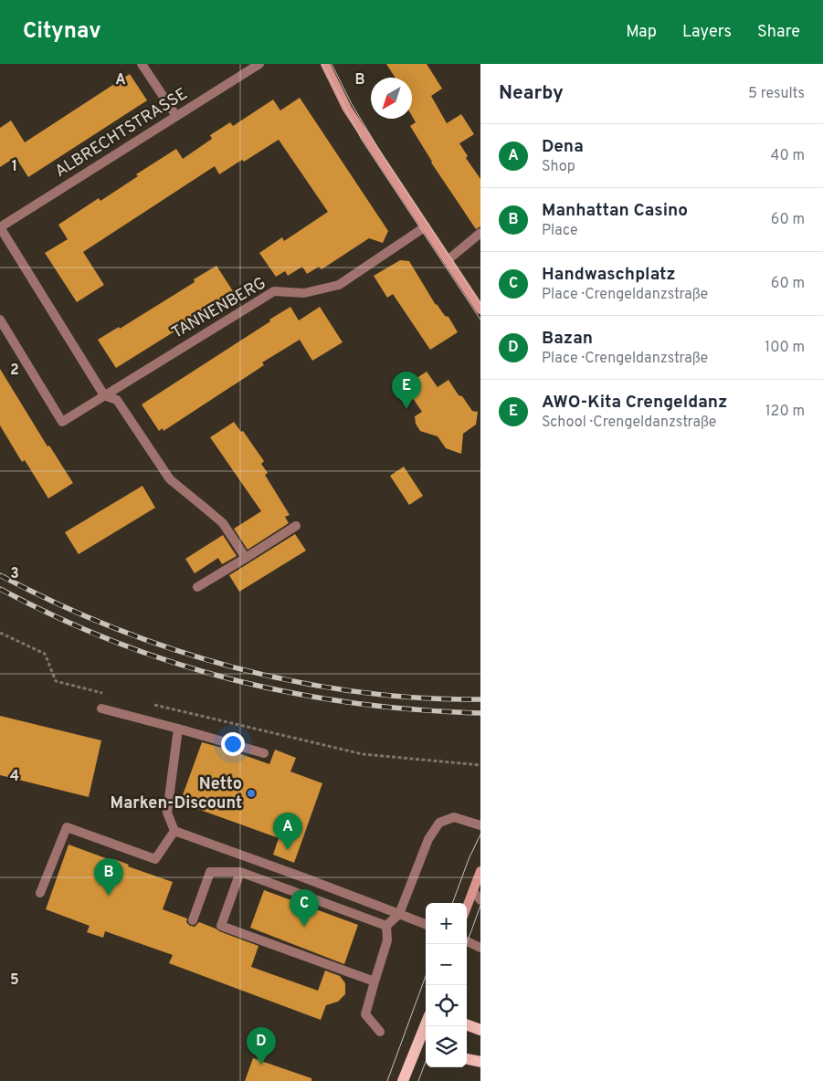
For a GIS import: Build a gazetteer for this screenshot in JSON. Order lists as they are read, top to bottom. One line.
{"streets":{"street":["ALBRECHTSTRASSE","TANNENBERG"]},"places":["Netto Marken-Discount"],"north":"bottom left","page":{"header":"Citynav","nav":["Map","Layers","Share"],"heading":["Nearby","5 results"],"list":[{"mark":"A","name":"Dena","note":"Shop","value":"40 m"},{"mark":"B","name":"Manhattan Casino","note":"Place","value":"60 m"},{"mark":"C","name":"Handwaschplatz","note":"Place · Crengeldanzstraße","value":"60 m"},{"mark":"D","name":"Bazan","note":"Place · Crengeldanzstraße","value":"100 m"},{"mark":"E","name":"AWO-Kita Crengeldanz","note":"School · Crengeldanzstraße","value":"120 m"}],"pins":["E","A","B","C","D"],"map_buttons":["+","−"]},"grid":{"columns":["A","B"],"rows":["1","2","3","4","5"]}}
